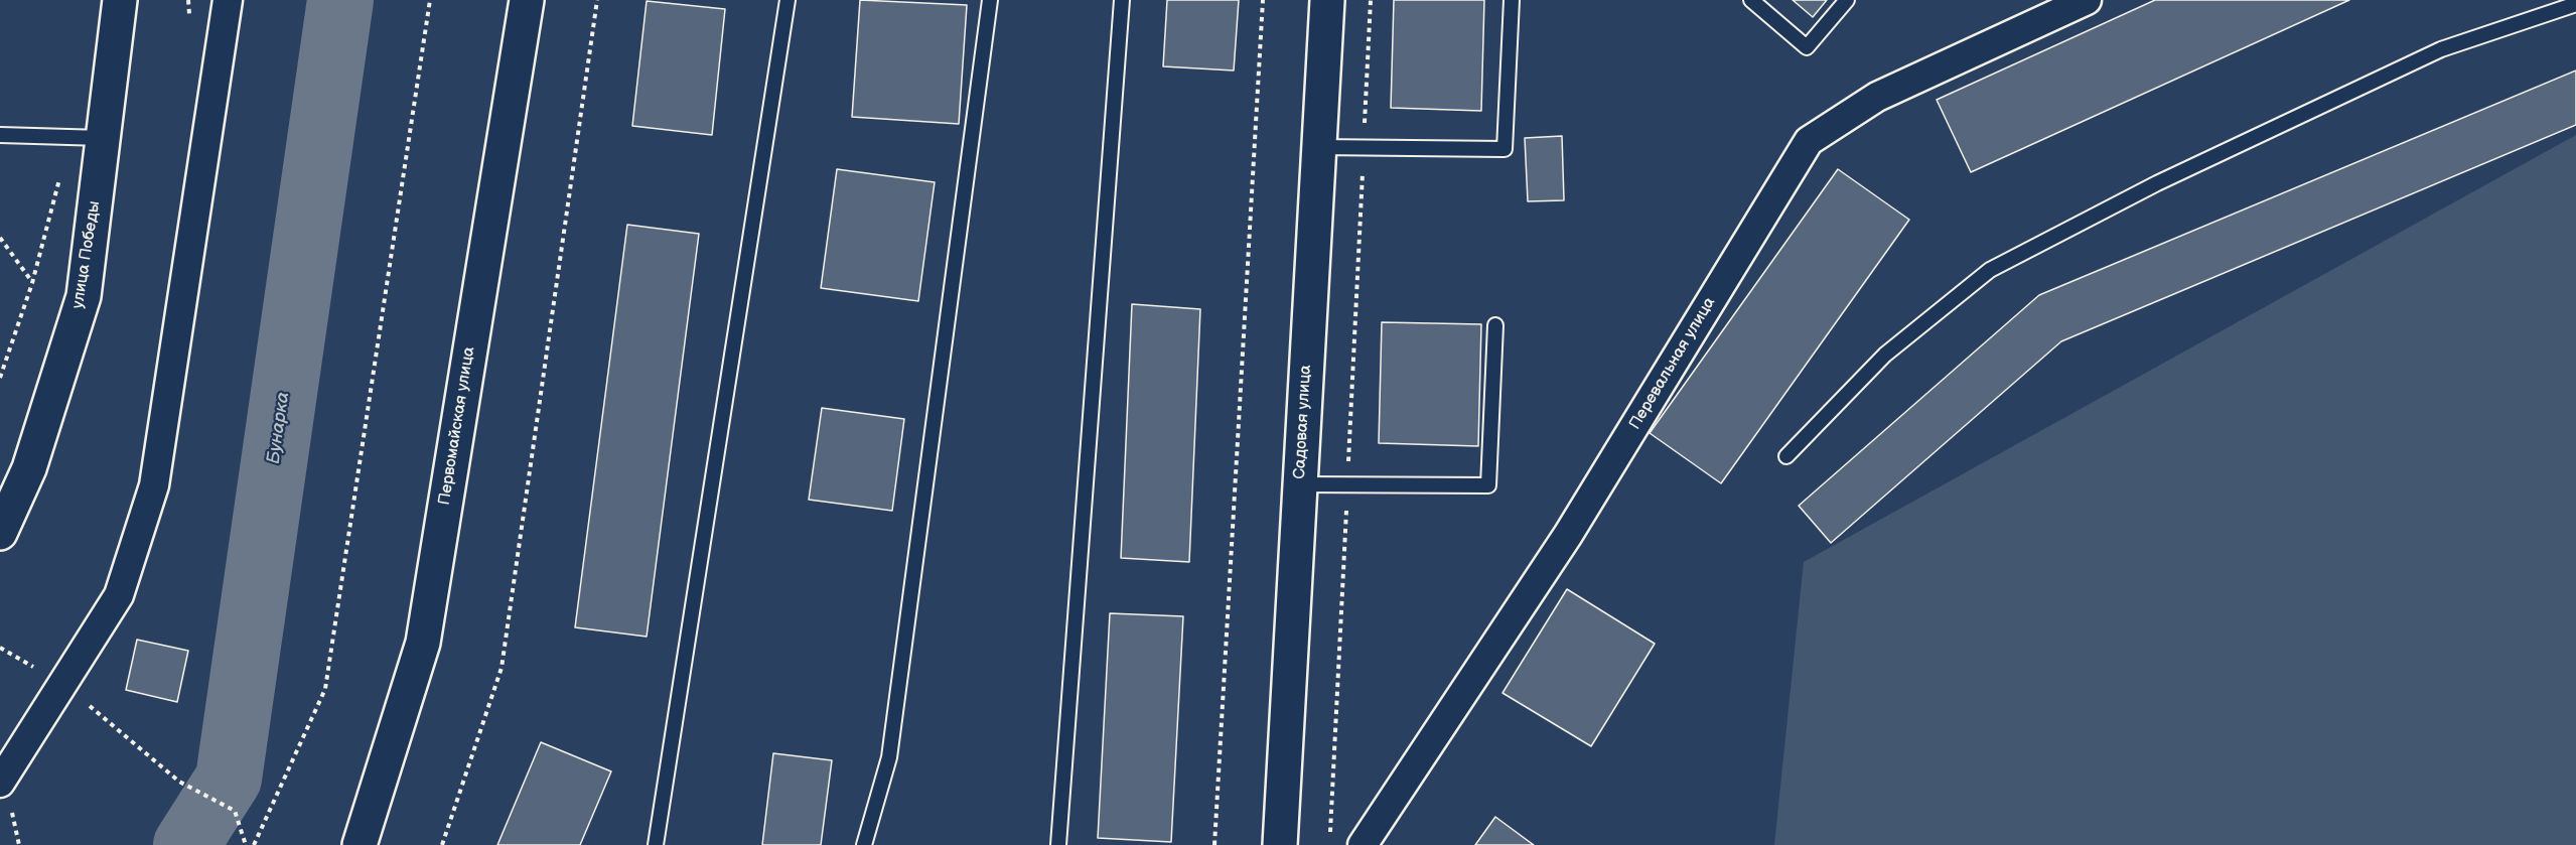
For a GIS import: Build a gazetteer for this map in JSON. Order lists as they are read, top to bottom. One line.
{"streets":{"main road":["улица Победы","Садовая улица","Первомайская улица"],"street":["Перевальная улица"]},"water":["Бунарка"]}
